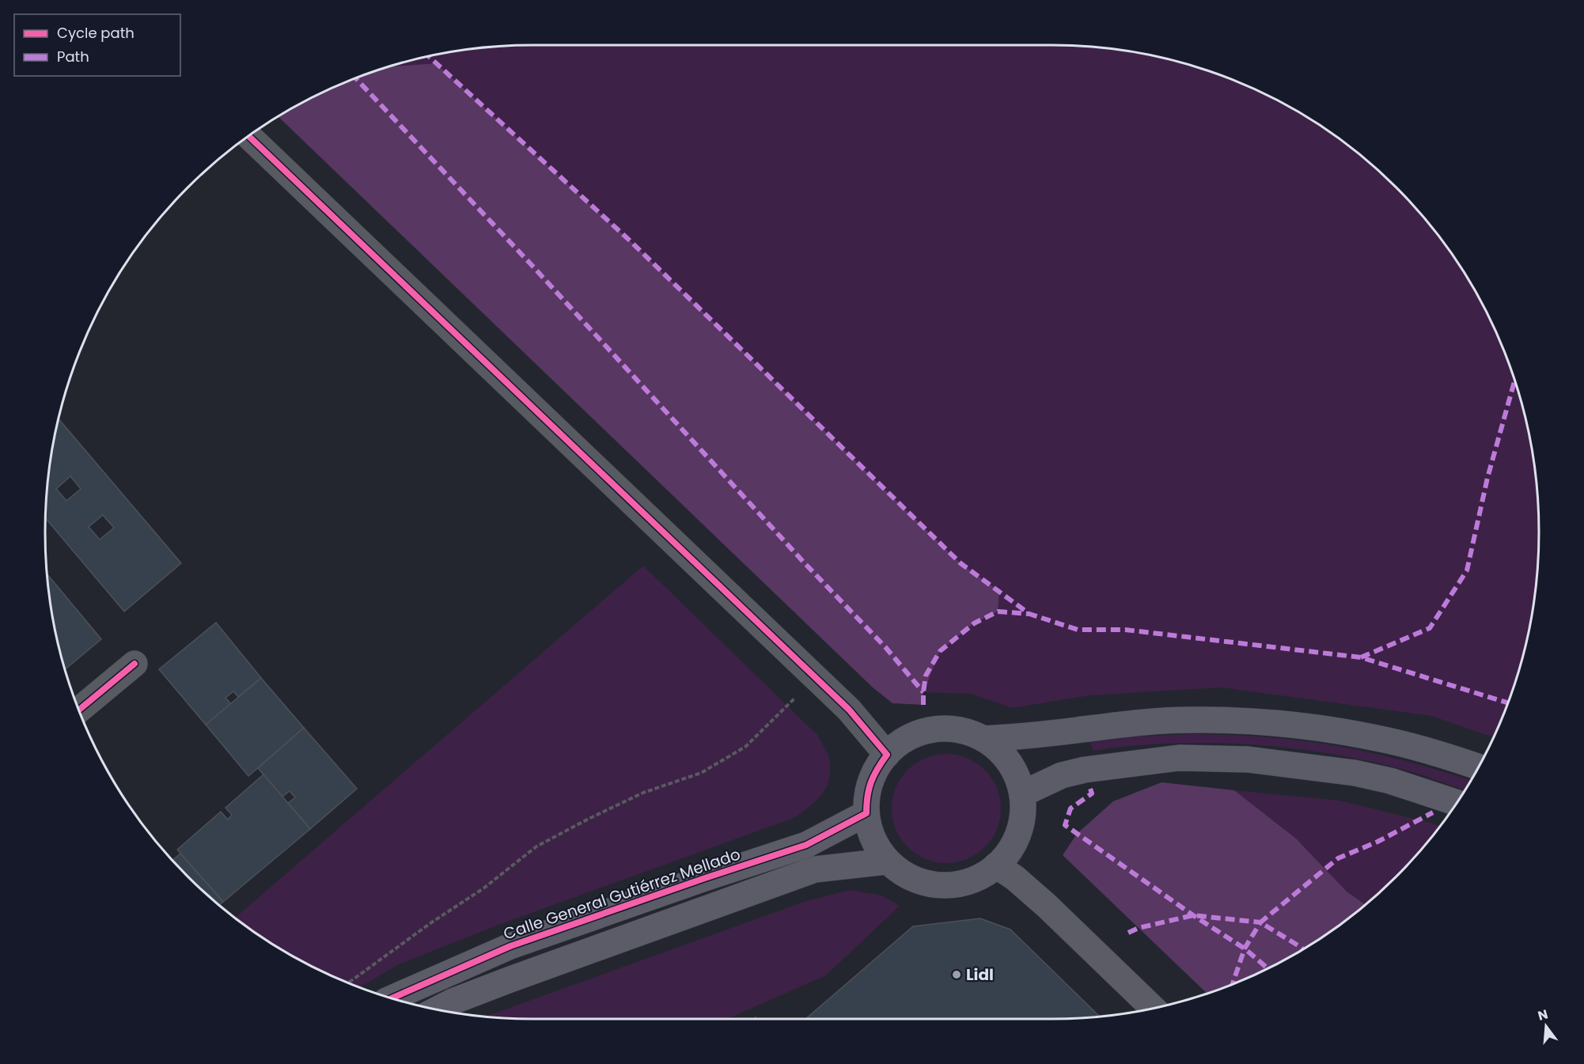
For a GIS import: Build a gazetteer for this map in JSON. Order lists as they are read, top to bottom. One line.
{"streets":{"main road":["Calle General Gutiérrez Mellado"]},"places":["Lidl"],"legend":["Cycle path","Path"],"north":"top"}
